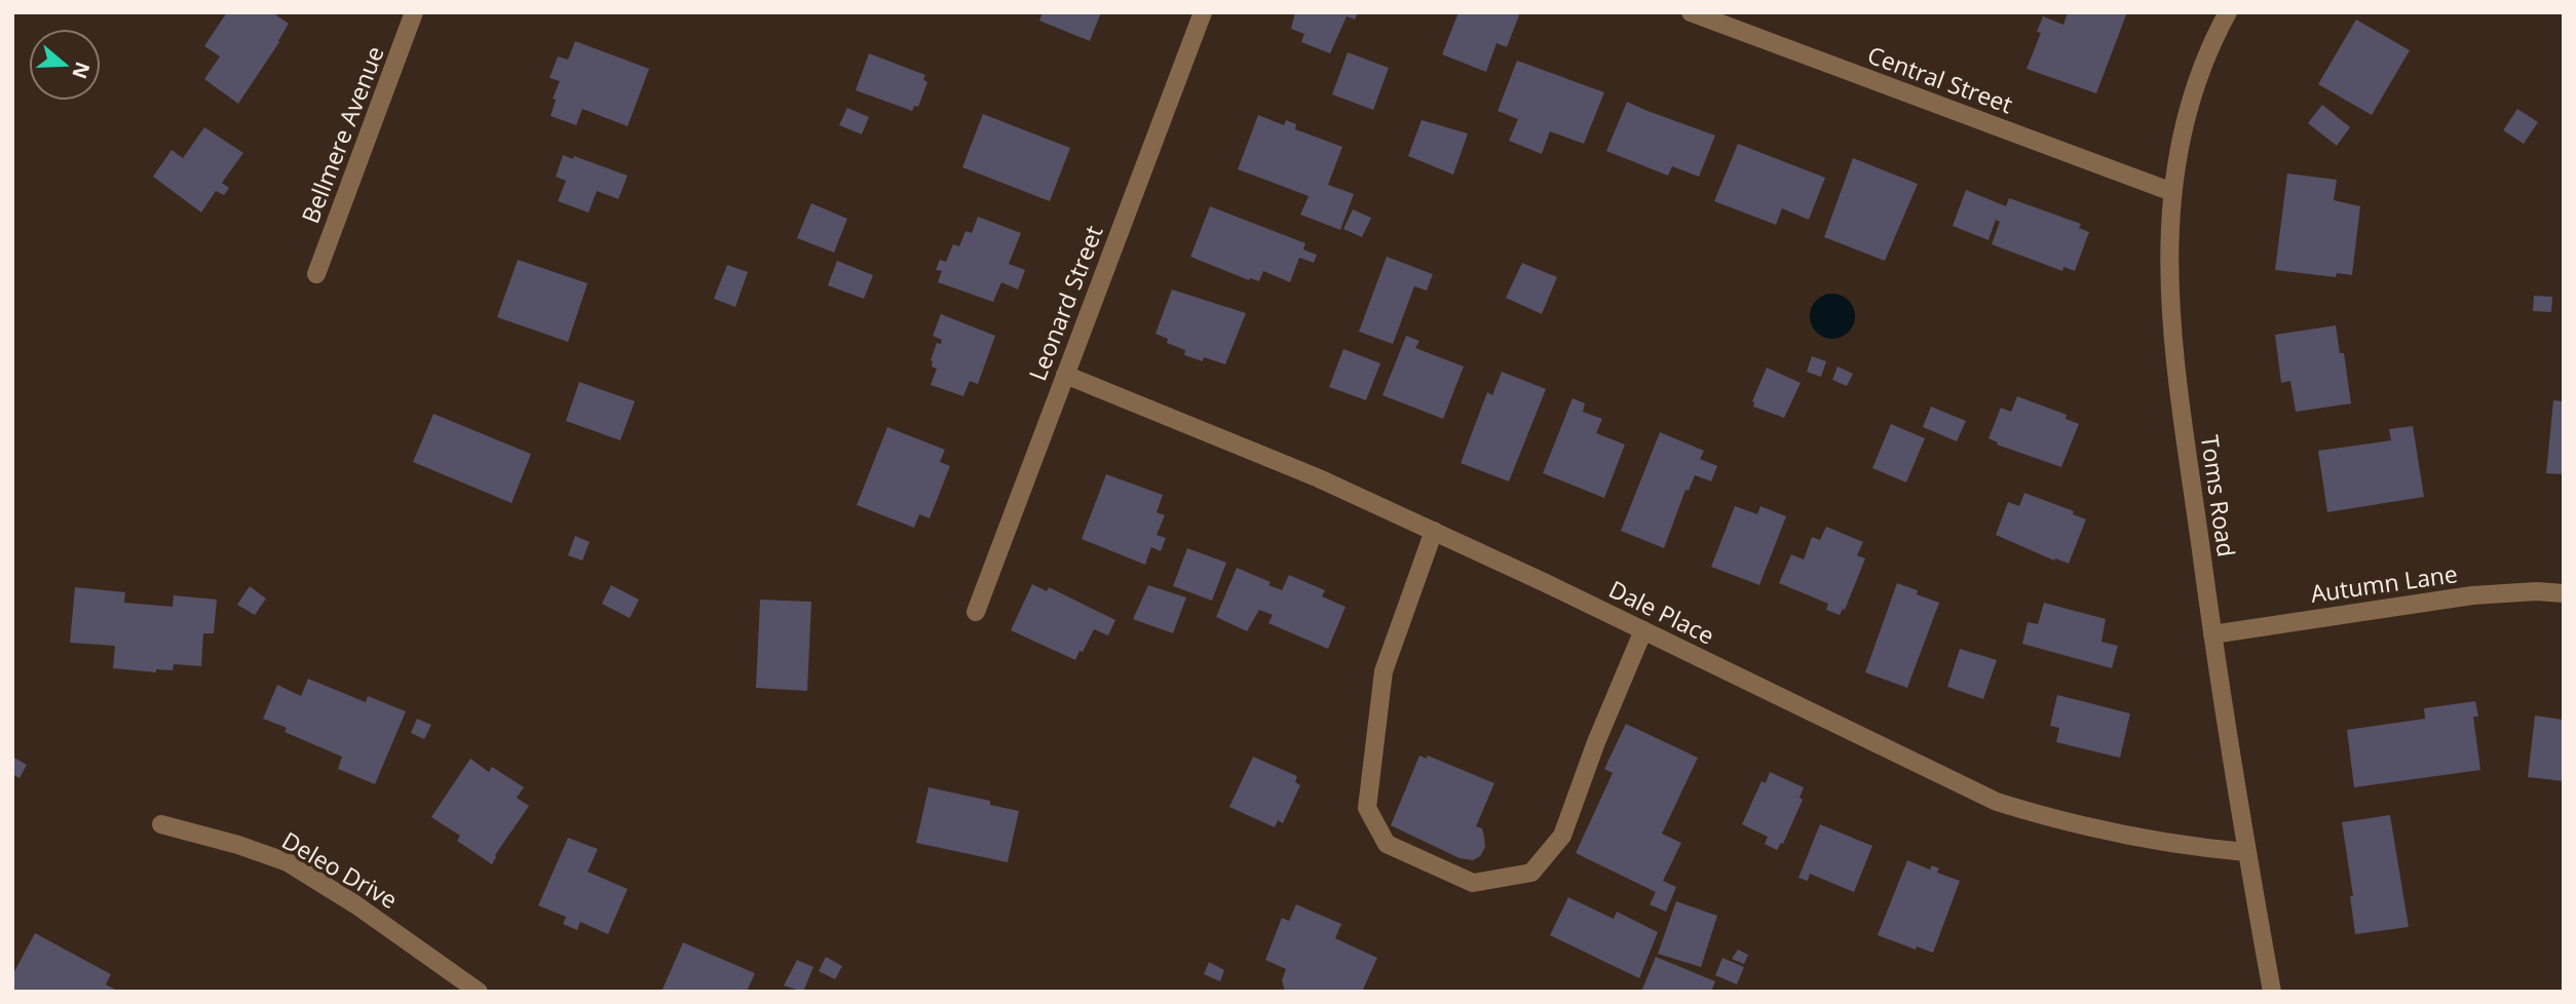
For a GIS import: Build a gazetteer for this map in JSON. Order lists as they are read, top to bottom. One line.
{"streets":{"street":["Central Street","Bellmere Avenue","Leonard Street","Toms Road","Autumn Lane","Dale Place","Deleo Drive"]},"crossings":[["Central Street","Toms Road"],["Leonard Street","Dale Place"],["Toms Road","Autumn Lane"],["Toms Road","Dale Place"]],"north":"right"}
